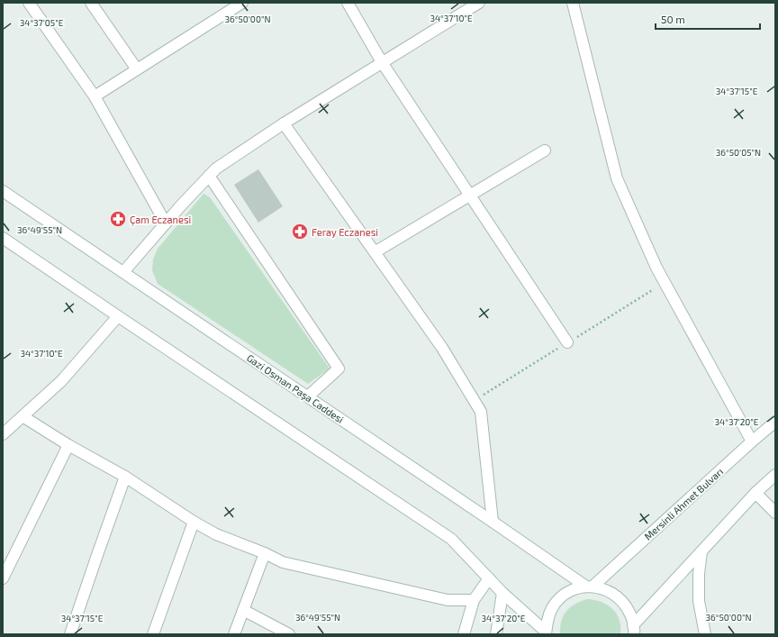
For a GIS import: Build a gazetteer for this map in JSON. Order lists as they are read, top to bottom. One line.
{"streets":{"street":["Gazi Osman Paşa Caddesi","Mersinli Ahmet Bulvarı"]},"crossings":[["Gazi Osman Paşa Caddesi","Mersinli Ahmet Bulvarı"]],"places":{"pharmacy":["Çam Eczanesi","Feray Eczanesi"]},"scale_bar":"50 m","coordinates":["34°37'10\"E","36°50'00\"N","34°37'05\"E","34°37'15\"E","36°50'05\"N","36°49'55\"N","34°37'20\"E"]}
